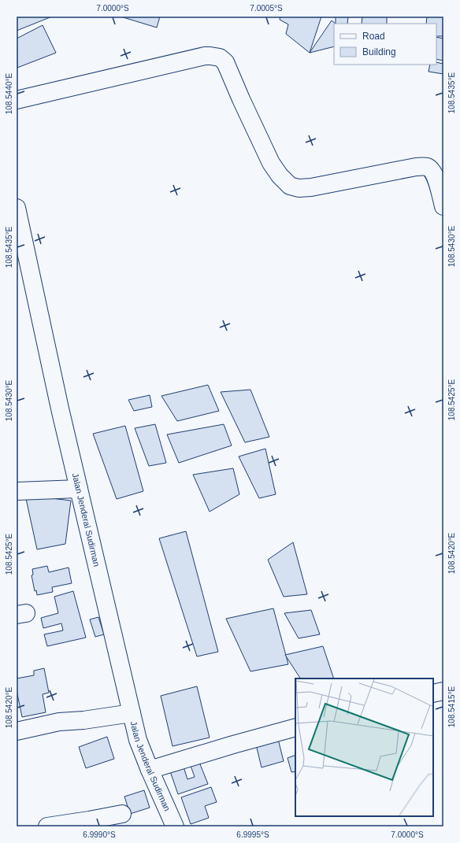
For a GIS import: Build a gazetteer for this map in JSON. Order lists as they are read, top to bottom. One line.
{"streets":{"street":["Jalan Jenderal Sudirman"]},"legend":["Road","Building"],"coordinates":["7.0000°S","7.0005°S","108.5435°E","108.5440°E","108.5430°E","108.5425°E","108.5420°E","108.5415°E","6.9990°S","6.9995°S"]}
